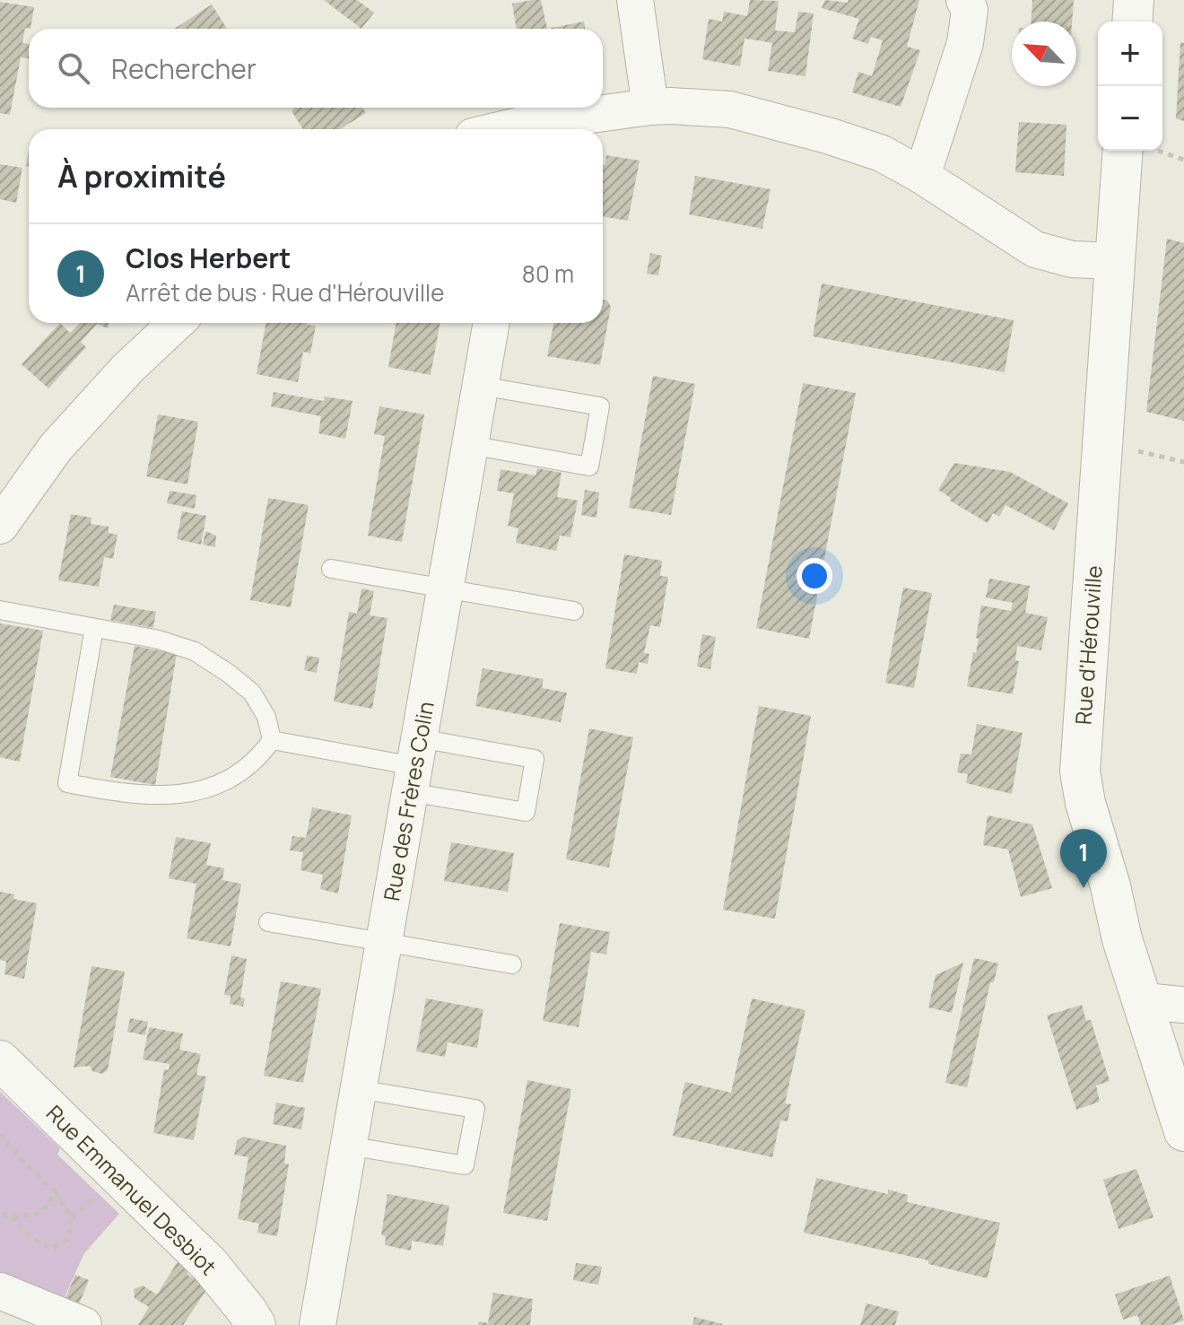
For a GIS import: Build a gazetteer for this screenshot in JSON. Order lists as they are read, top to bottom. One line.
{"streets":{"street":["Rue d'Hérouville","Rue des Frères Colin","Rue Emmanuel Desbiot"]},"north":"top left","page":{"map_buttons":["+","−"],"search":"Rechercher","heading":"À proximité","list":[{"mark":"1","name":"Clos Herbert","note":"Arrêt de bus · Rue d'Hérouville","value":"80 m"}],"pins":"1"}}
